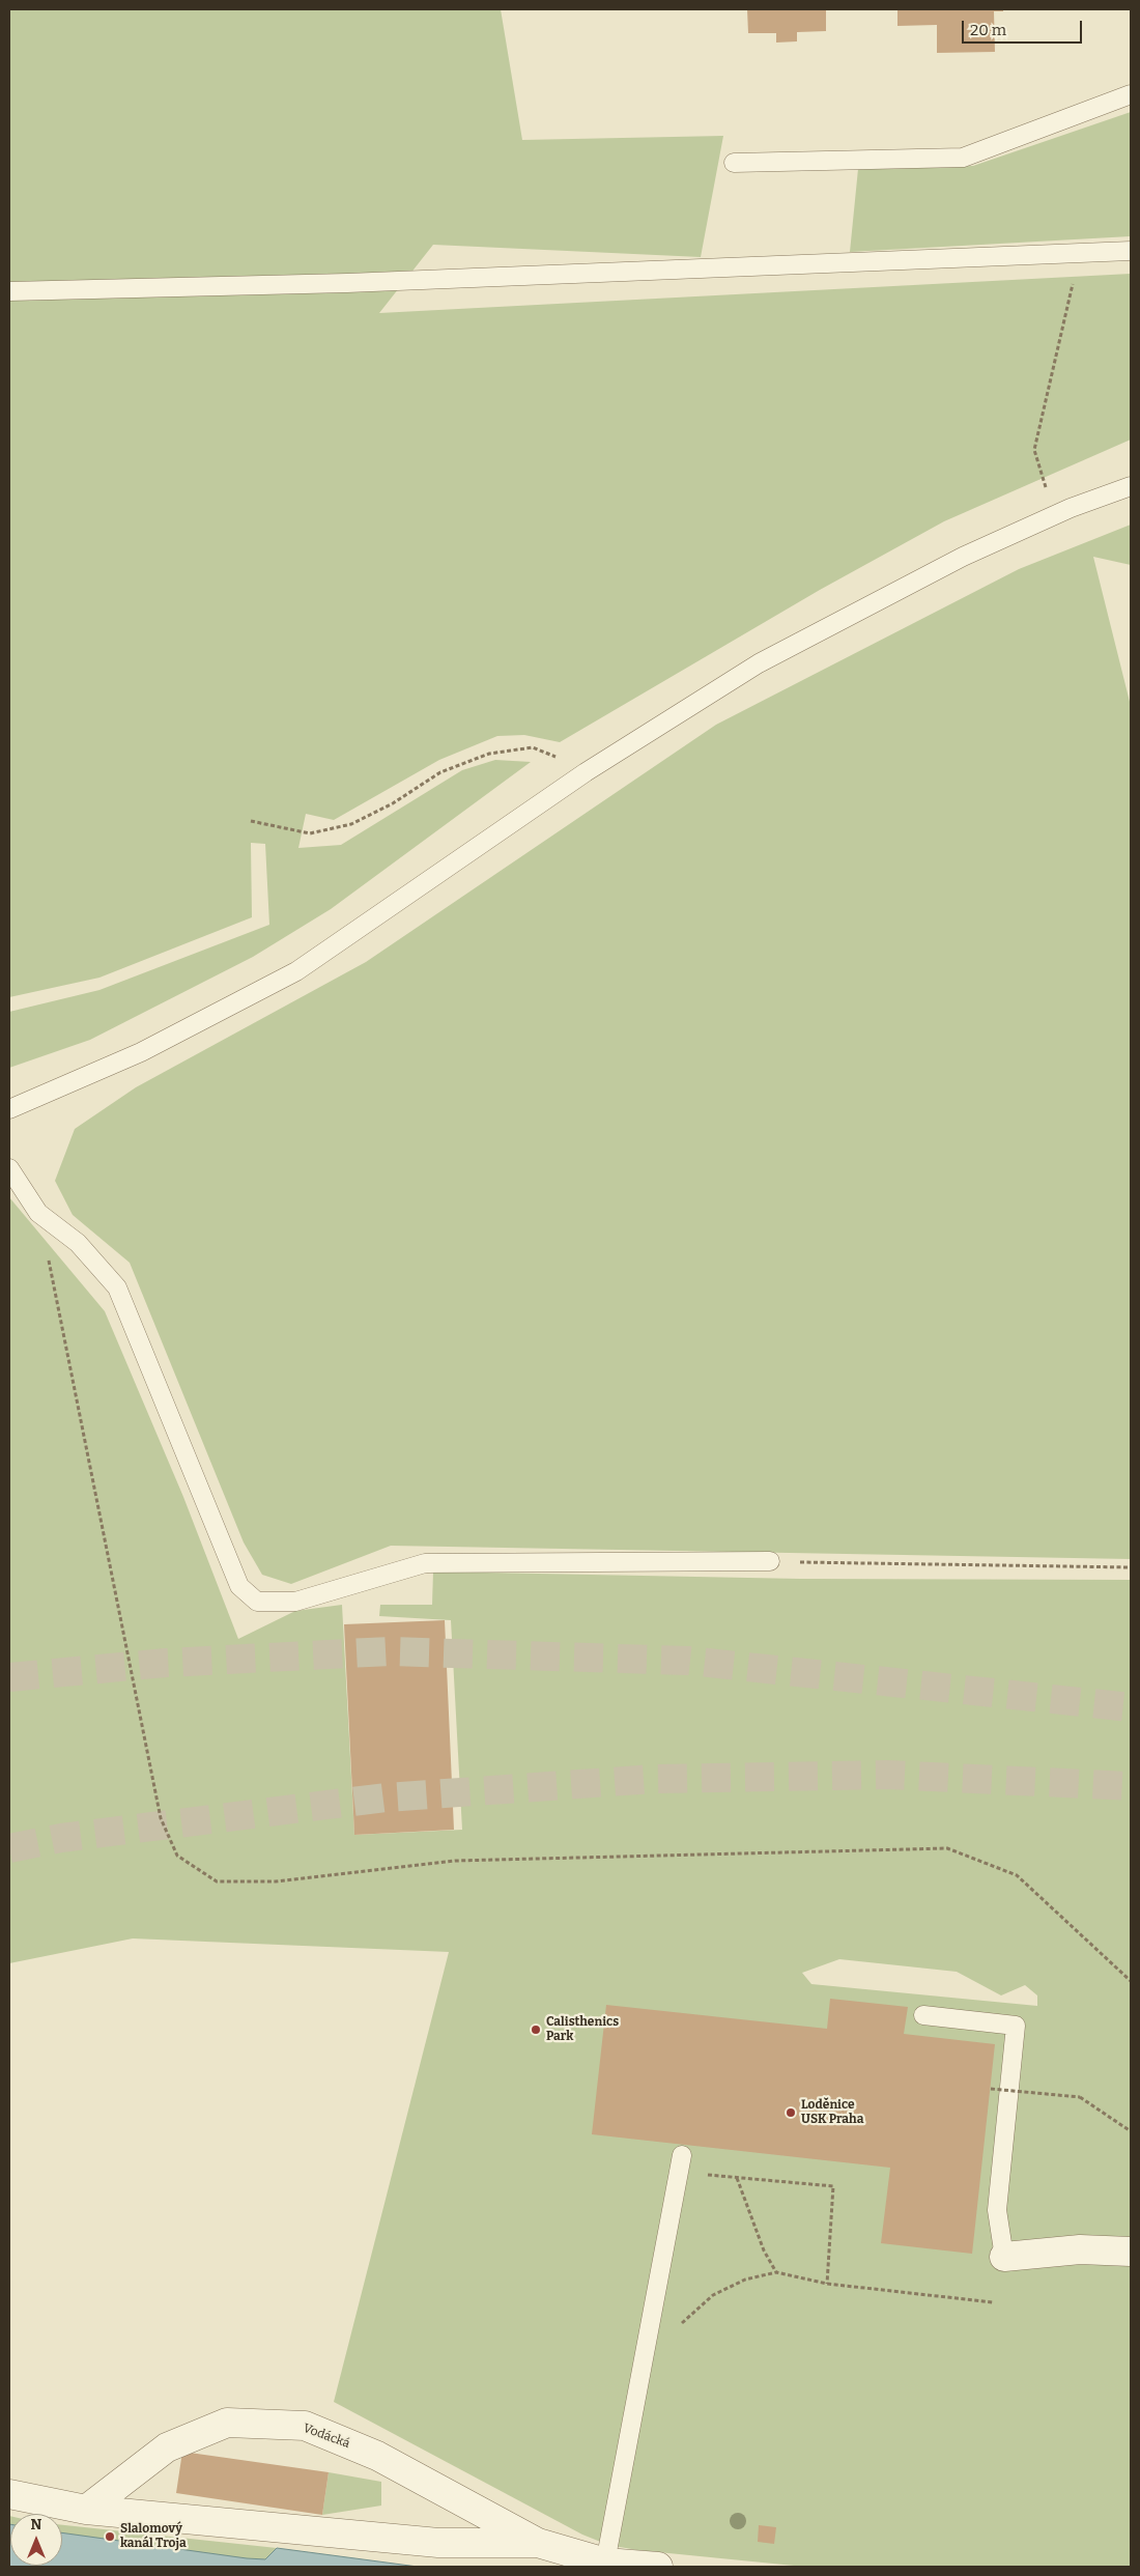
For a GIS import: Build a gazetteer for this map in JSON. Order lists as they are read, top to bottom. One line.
{"streets":{"street":["Vodácká"]},"places":["Calisthenics Park","Loděnice USK Praha","Slalomový kanál Troja"],"scale_bar":"20 m","north":"top"}
